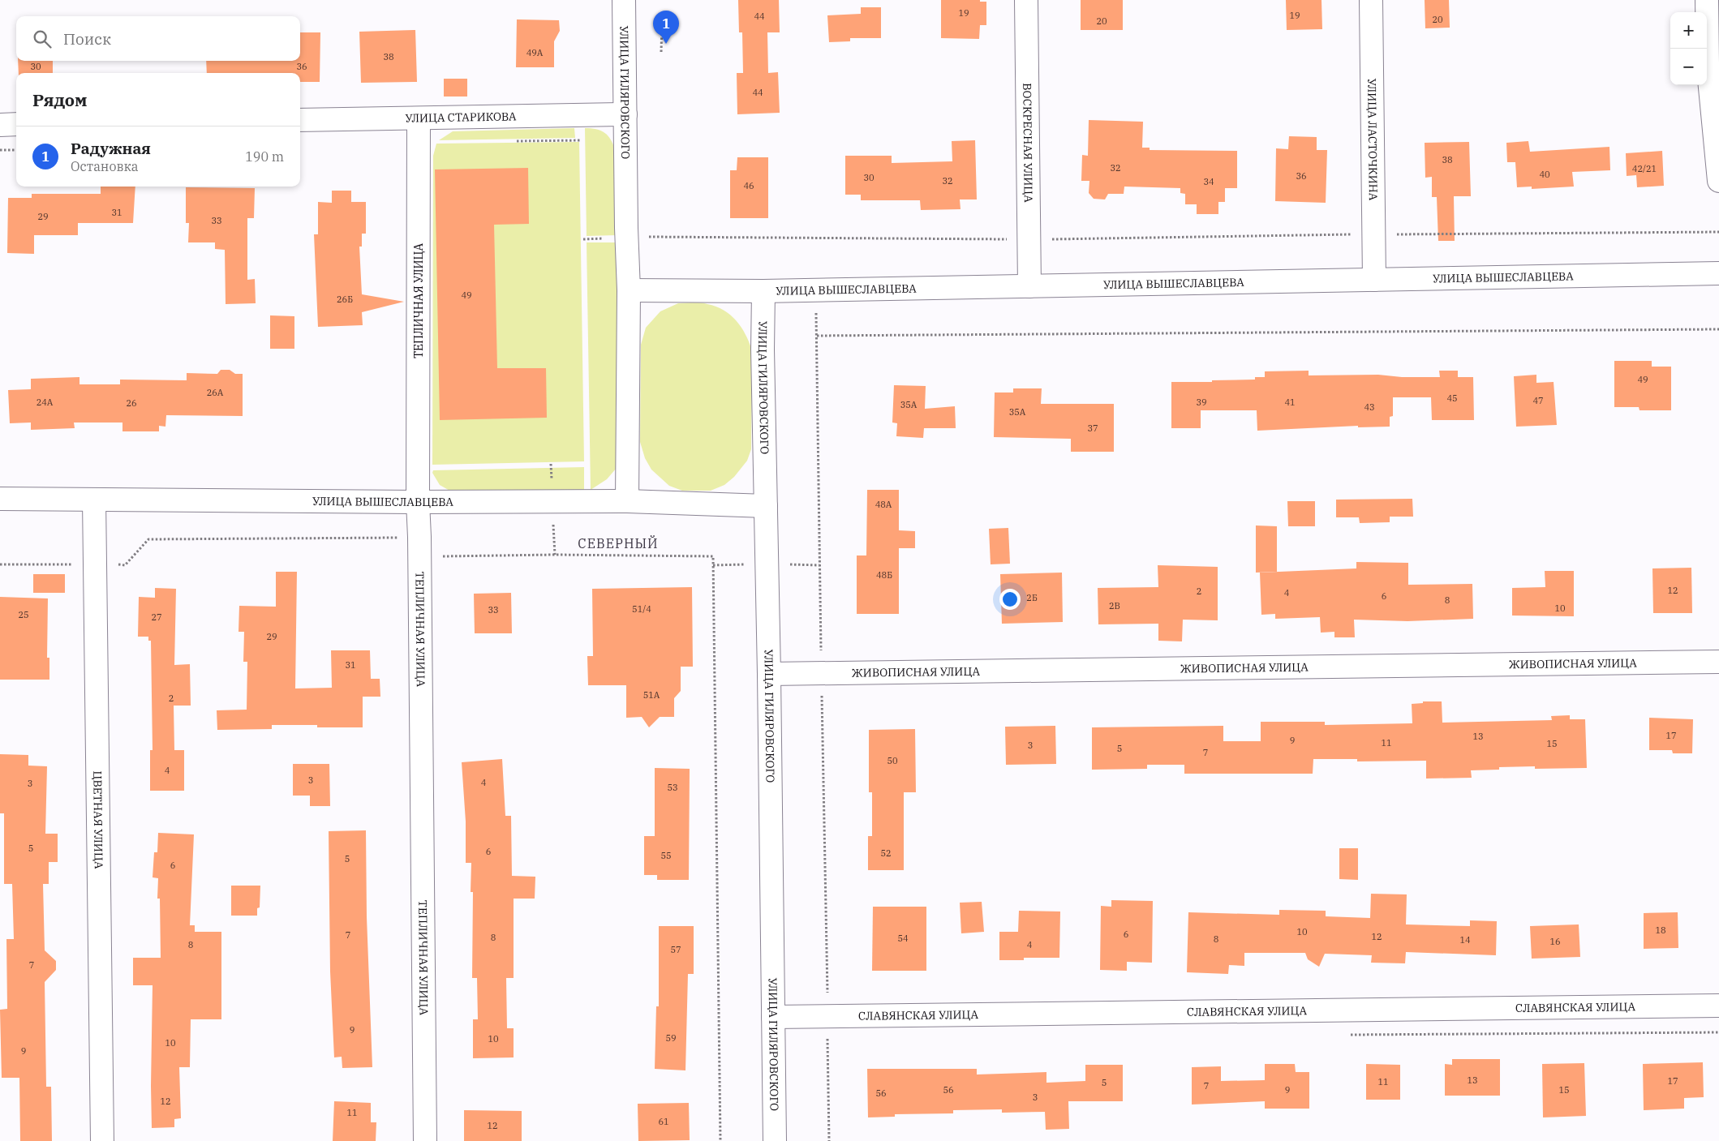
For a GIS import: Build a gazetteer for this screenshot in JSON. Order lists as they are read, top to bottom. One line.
{"streets":{"street":["УЛИЦА ГИЛЯРОВСКОГО","УЛИЦА СТАРИКОВА","УЛИЦА ЛАСТОЧКИНА","ВОСКРЕСНАЯ УЛИЦА","УЛИЦА ВЫШЕСЛАВЦЕВА","ТЕПЛИЧНАЯ УЛИЦА","ЖИВОПИСНАЯ УЛИЦА","ЦВЕТНАЯ УЛИЦА","СЛАВЯНСКАЯ УЛИЦА"]},"crossings":[["УЛИЦА ГИЛЯРОВСКОГО","УЛИЦА СТАРИКОВА"],["УЛИЦА ГИЛЯРОВСКОГО","УЛИЦА ВЫШЕСЛАВЦЕВА"],["УЛИЦА ГИЛЯРОВСКОГО","ЖИВОПИСНАЯ УЛИЦА"],["УЛИЦА ГИЛЯРОВСКОГО","СЛАВЯНСКАЯ УЛИЦА"],["УЛИЦА СТАРИКОВА","ТЕПЛИЧНАЯ УЛИЦА"],["УЛИЦА ЛАСТОЧКИНА","УЛИЦА ВЫШЕСЛАВЦЕВА"],["ВОСКРЕСНАЯ УЛИЦА","УЛИЦА ВЫШЕСЛАВЦЕВА"],["УЛИЦА ВЫШЕСЛАВЦЕВА","ТЕПЛИЧНАЯ УЛИЦА"],["УЛИЦА ВЫШЕСЛАВЦЕВА","ЦВЕТНАЯ УЛИЦА"]],"districts":["СЕВЕРНЫЙ"],"house_numbers":["19","19","44","20","20","49А","38","30","36","44","38","32","42/21","40","36","30","32","34","46","31","29","33","49","26Б","49","26А","45","47","24А","39","41","26","35А","43","35А","37","48А","48Б","12","2","4","6","2Б","8","2В","10","51/4","33","25","27","29","31","51А","2","17","13","9","11","15","3","5","7","50","4","3","4","3","53","5","6","52","55","5","6","18","10","6","7","12","8","54","8","14","16","8","4","57","7","9","59","10","10","9","13","17","11","5","7","56","9","15","56","3","12","11","61","12"],"page":{"pins":"1","map_buttons":["+","−"],"search":"Поиск","heading":"Рядом","list":[{"mark":"1","name":"Радужная","note":"Остановка","value":"190 m"}]}}
